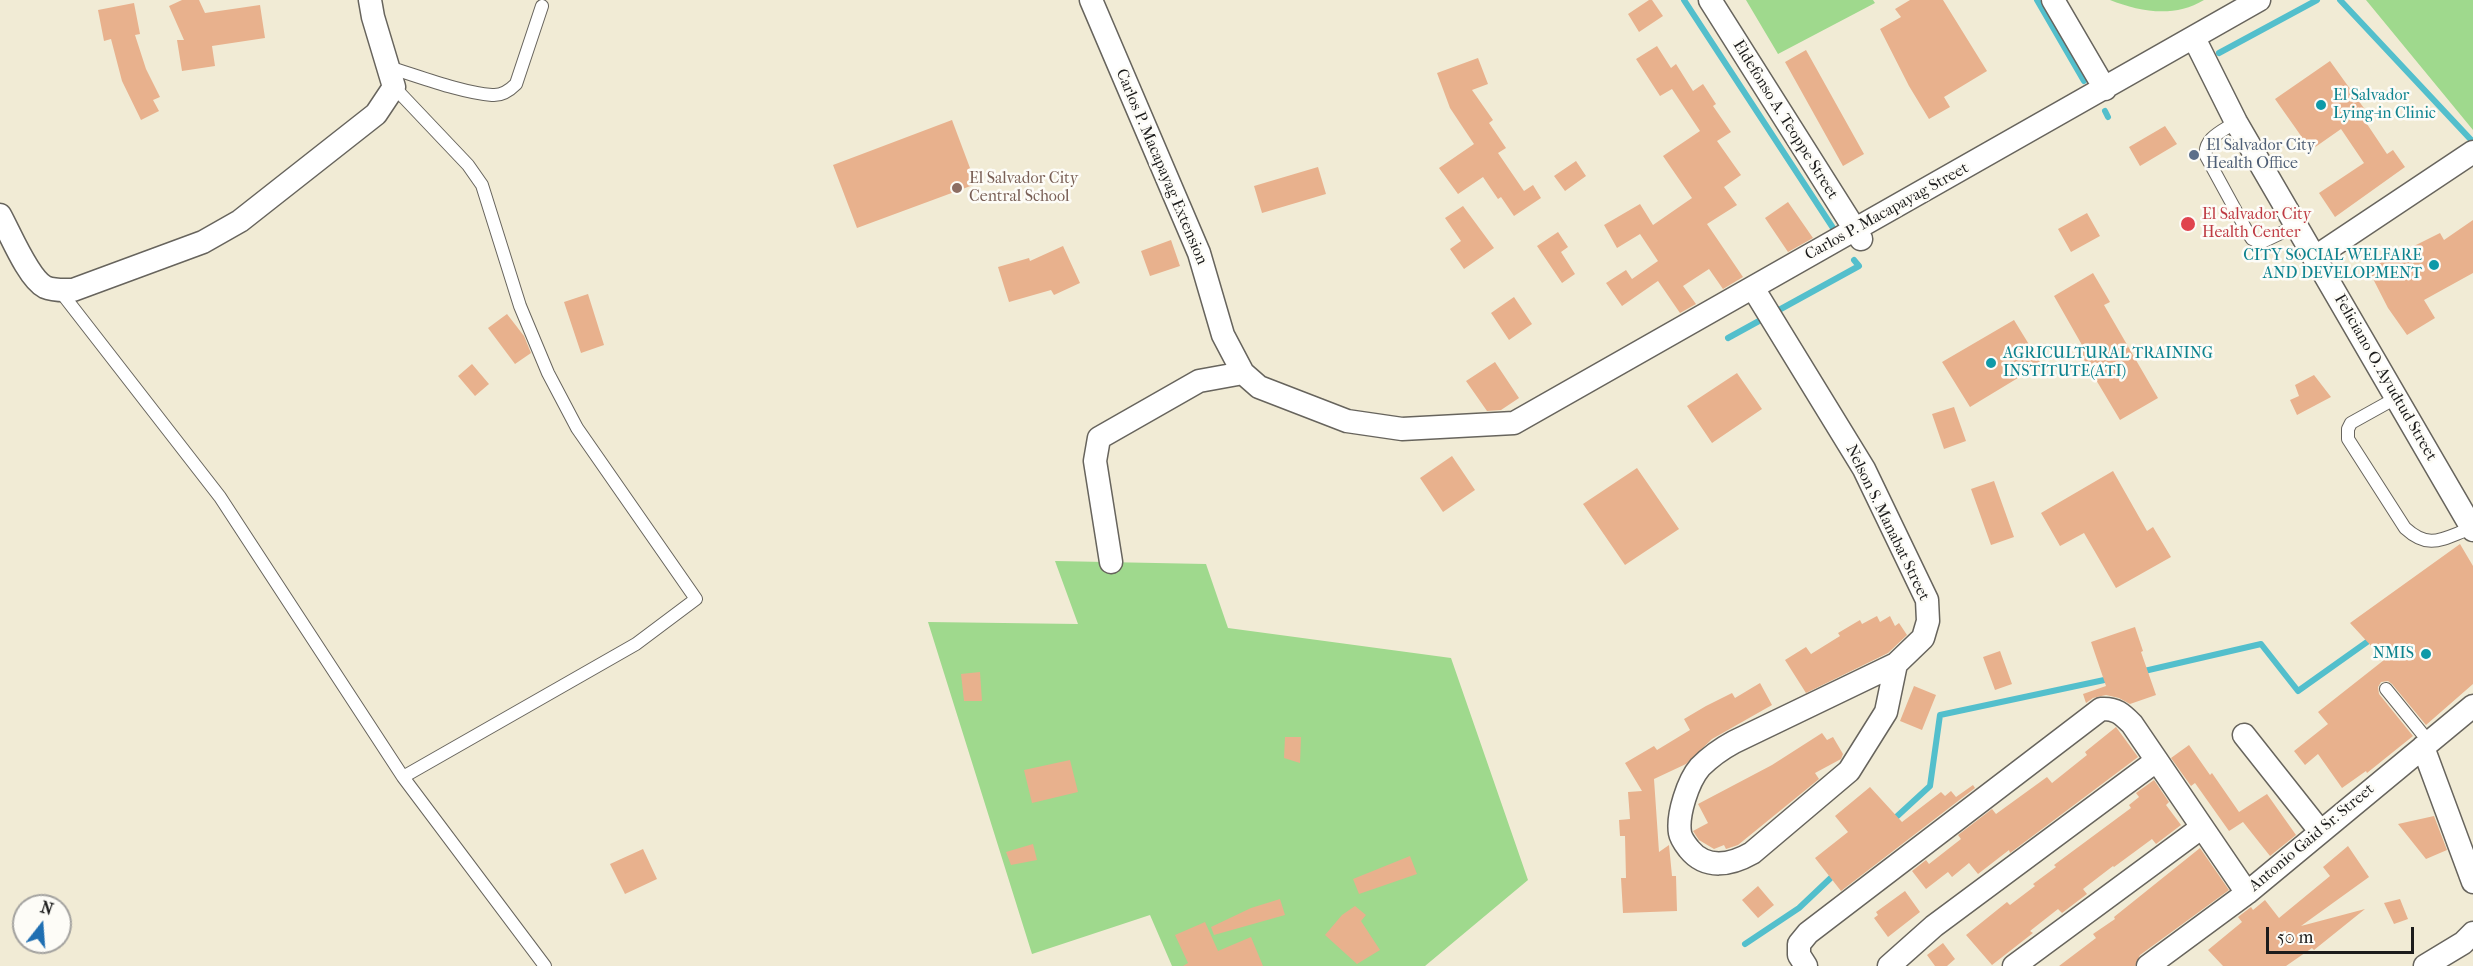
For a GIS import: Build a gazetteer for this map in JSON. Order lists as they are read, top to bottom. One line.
{"streets":{"street":["Eldefonso A. Teoppe Street","Carlos P. Macapayag Extension","Carlos P. Macapayag Street","Feliciano O. Ayudtud Street","Nelson S. Manabat Street","Antonio Gaid Sr. Street"]},"crossings":[["Eldefonso A. Teoppe Street","Carlos P. Macapayag Street"],["Carlos P. Macapayag Extension","Carlos P. Macapayag Street"],["Carlos P. Macapayag Street","Feliciano O. Ayudtud Street"],["Carlos P. Macapayag Street","Nelson S. Manabat Street"]],"places":["El Salvador Lying-in Clinic","El Salvador City Health Office","El Salvador City Central School","El Salvador City Health Center","CITY SOCIAL WELFARE AND DEVELOPMENT","AGRICULTURAL TRAINING INSTITUTE(ATI)","NMIS"],"scale_bar":"50 m","north":"top"}
